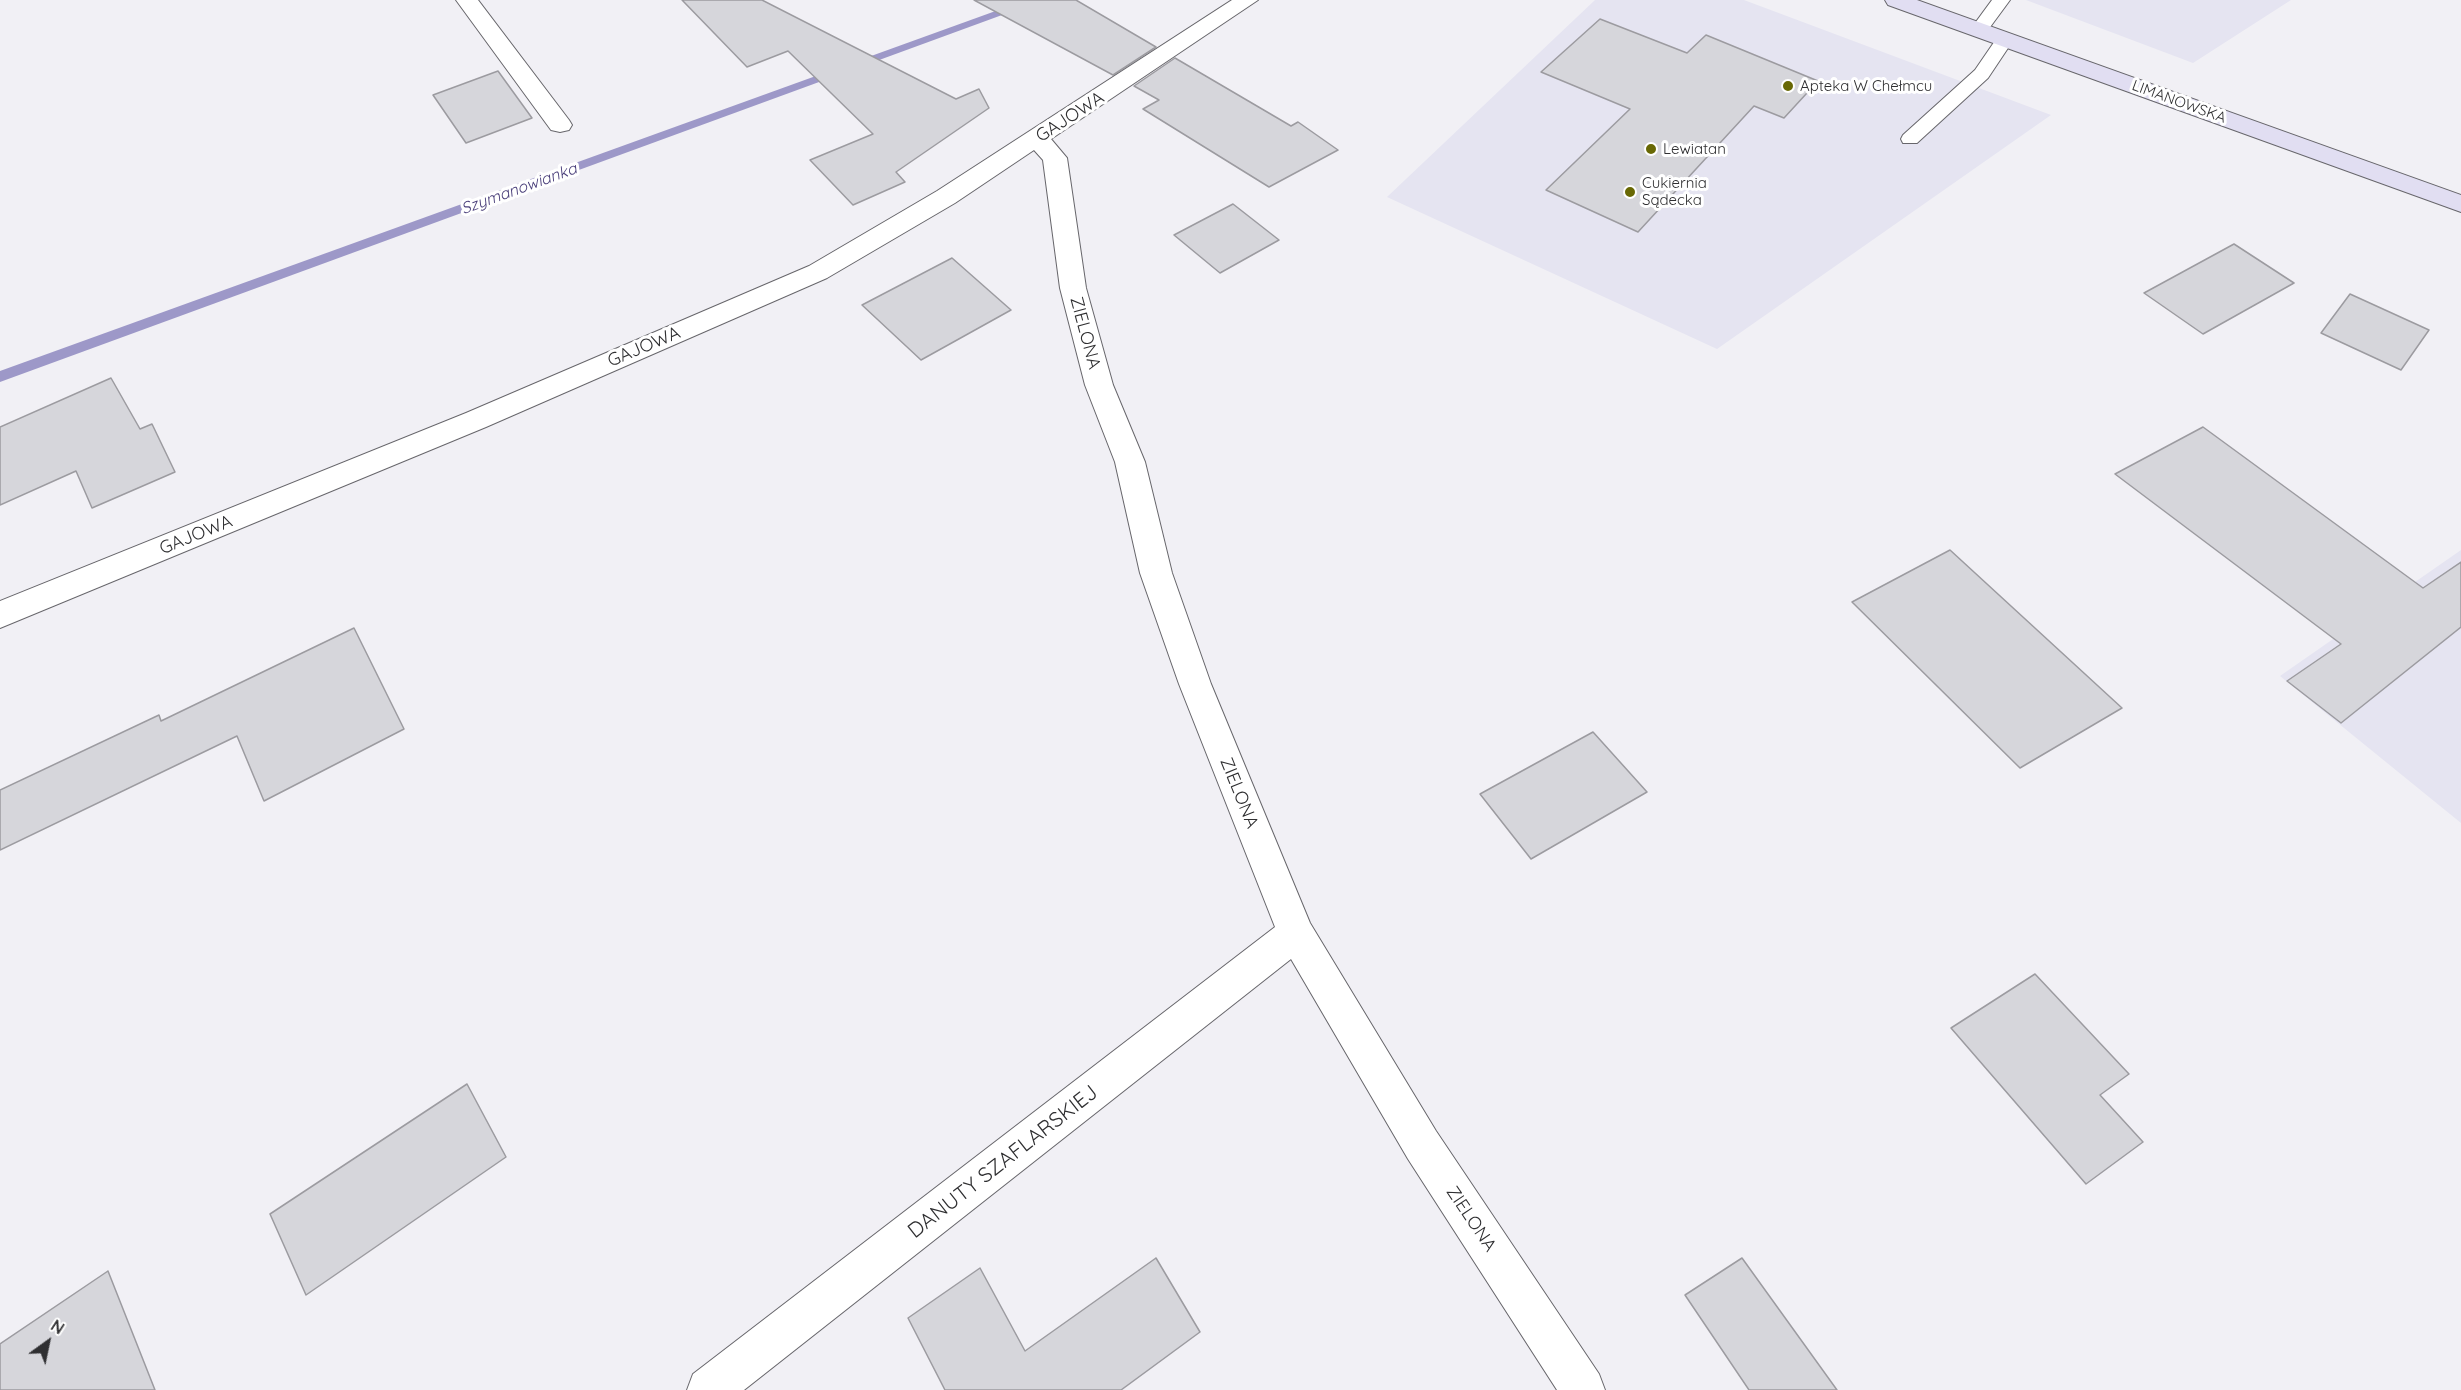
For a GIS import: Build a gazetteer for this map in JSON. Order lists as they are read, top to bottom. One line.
{"streets":{"main road":["LIMANOWSKA"],"street":["GAJOWA","ZIELONA","DANUTY SZAFLARSKIEJ"]},"crossings":[["GAJOWA","ZIELONA"],["ZIELONA","DANUTY SZAFLARSKIEJ"]],"water":["Szymanowianka"],"places":["Apteka W Chełmcu","Lewiatan","Cukiernia Sądecka"],"north":"top right"}
